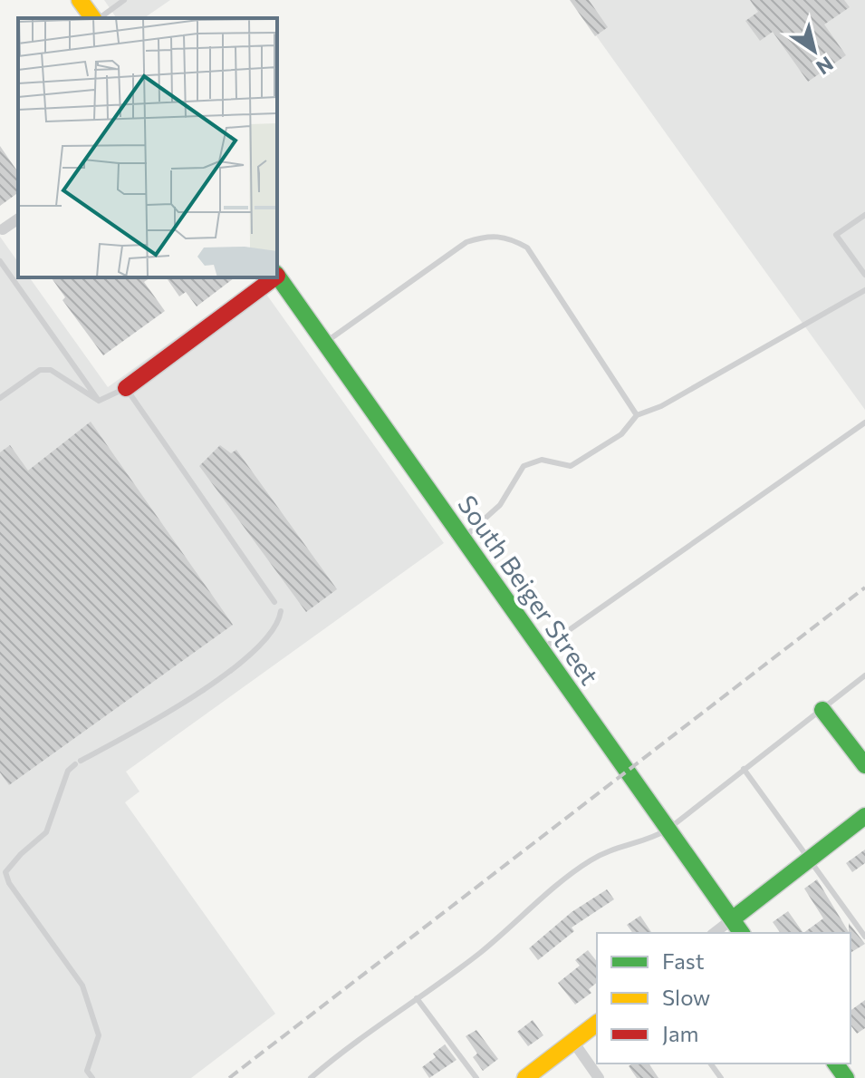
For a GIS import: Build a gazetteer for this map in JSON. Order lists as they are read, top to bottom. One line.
{"streets":{"street":["South Beiger Street"]},"legend":["Fast","Slow","Jam"],"north":"bottom right"}
